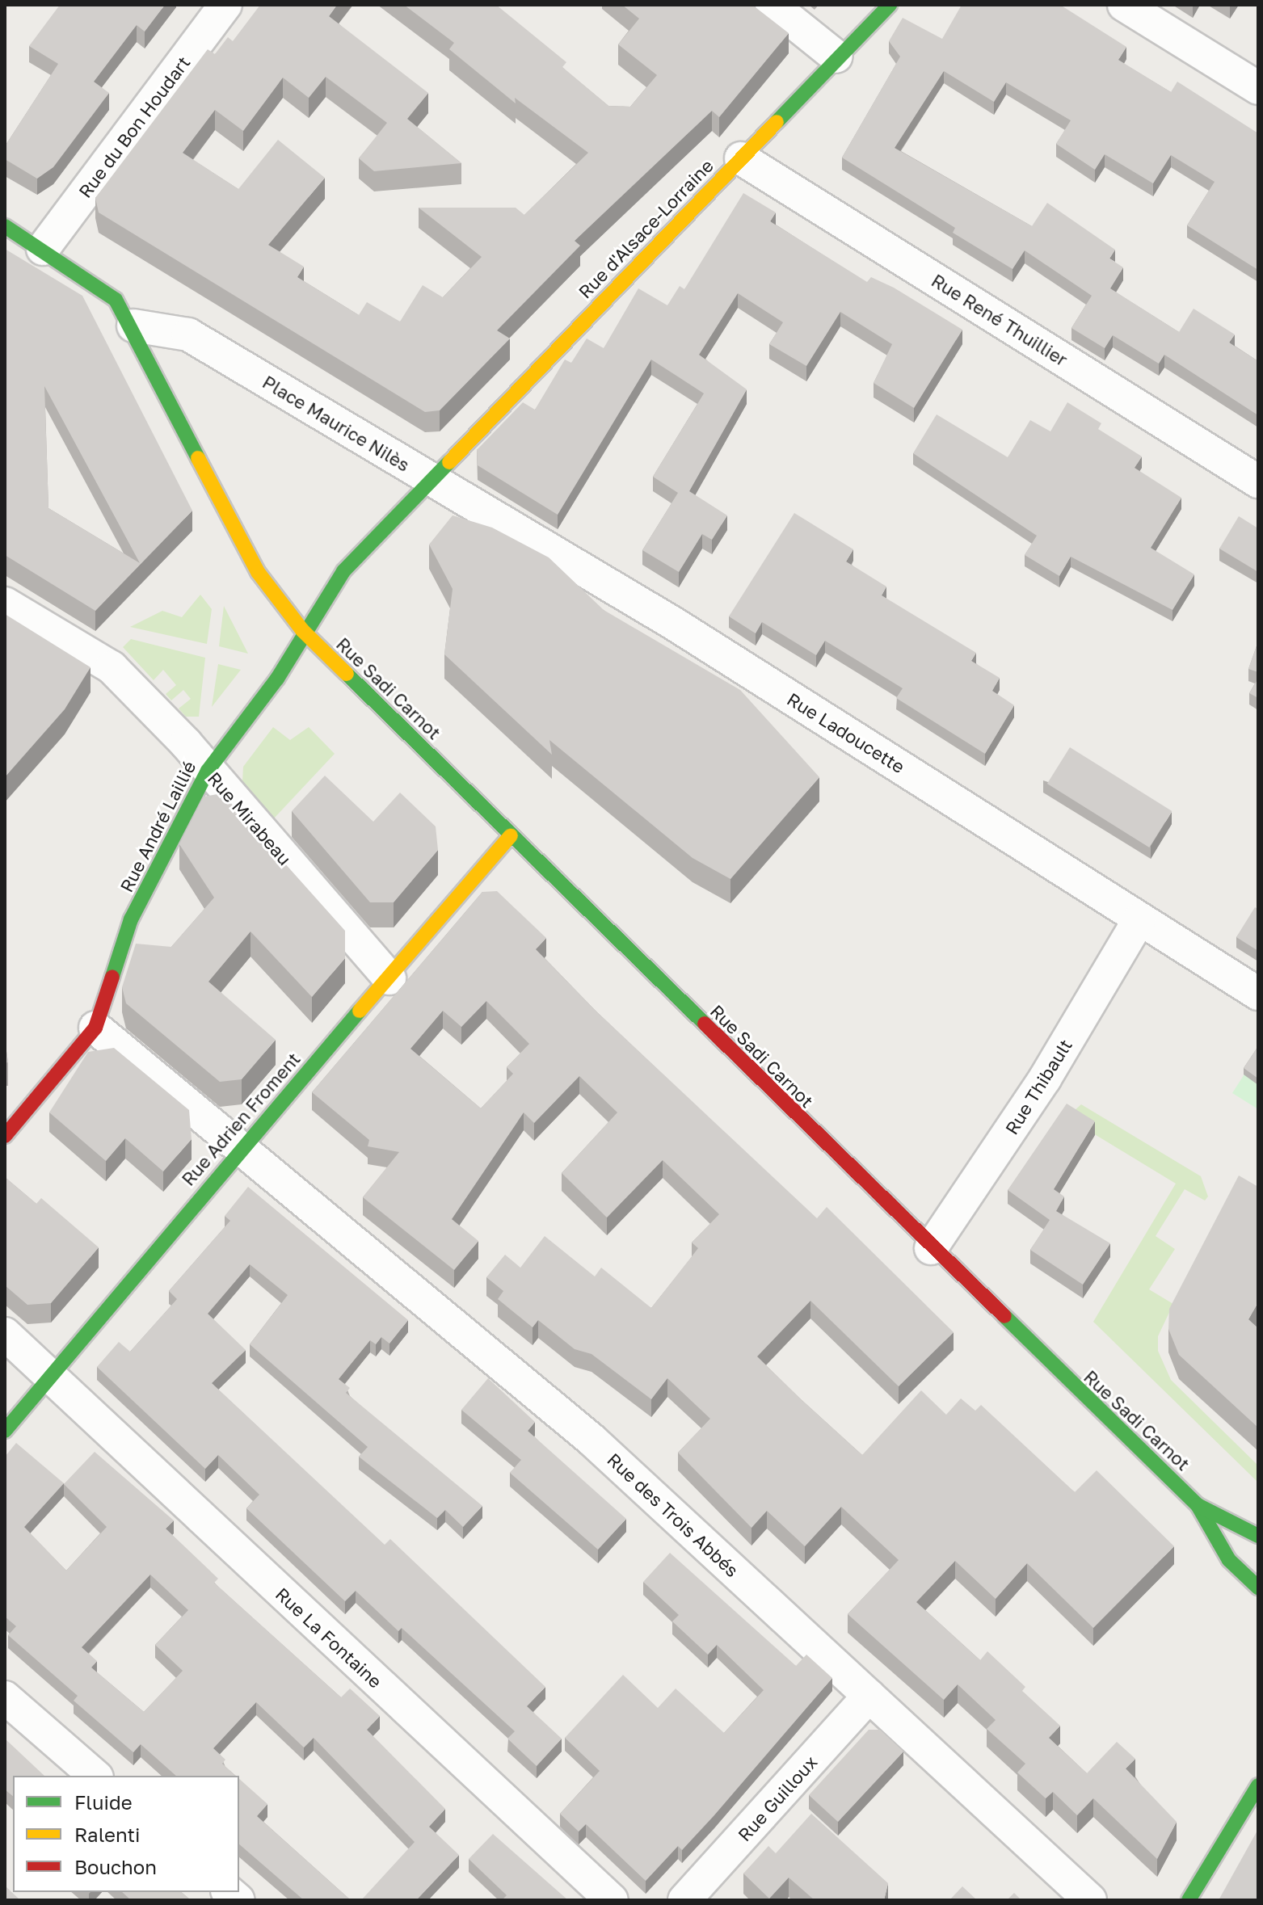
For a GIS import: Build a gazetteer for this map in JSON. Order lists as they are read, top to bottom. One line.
{"streets":{"street":["Rue du Bon Houdart","Rue d'Alsace-Lorraine","Rue René Thuillier","Place Maurice Nilès","Rue Sadi Carnot","Rue Ladoucette","Rue Mirabeau","Rue André Laillié","Rue Thibault","Rue Adrien Froment","Rue des Trois Abbés","Rue La Fontaine","Rue Guilloux"]},"crossings":[["Rue d'Alsace-Lorraine","Rue René Thuillier"],["Rue d'Alsace-Lorraine","Place Maurice Nilès"],["Rue d'Alsace-Lorraine","Rue Ladoucette"],["Place Maurice Nilès","Rue Sadi Carnot"],["Place Maurice Nilès","Rue Ladoucette"],["Place Maurice Nilès","Rue André Laillié"],["Rue Sadi Carnot","Rue André Laillié"],["Rue Sadi Carnot","Rue Thibault"],["Rue Sadi Carnot","Rue Adrien Froment"],["Rue Ladoucette","Rue Thibault"],["Rue Mirabeau","Rue André Laillié"],["Rue Mirabeau","Rue Adrien Froment"],["Rue André Laillié","Rue des Trois Abbés"],["Rue Adrien Froment","Rue des Trois Abbés"],["Rue Adrien Froment","Rue La Fontaine"],["Rue des Trois Abbés","Rue Guilloux"]],"legend":["Fluide","Ralenti","Bouchon"]}
